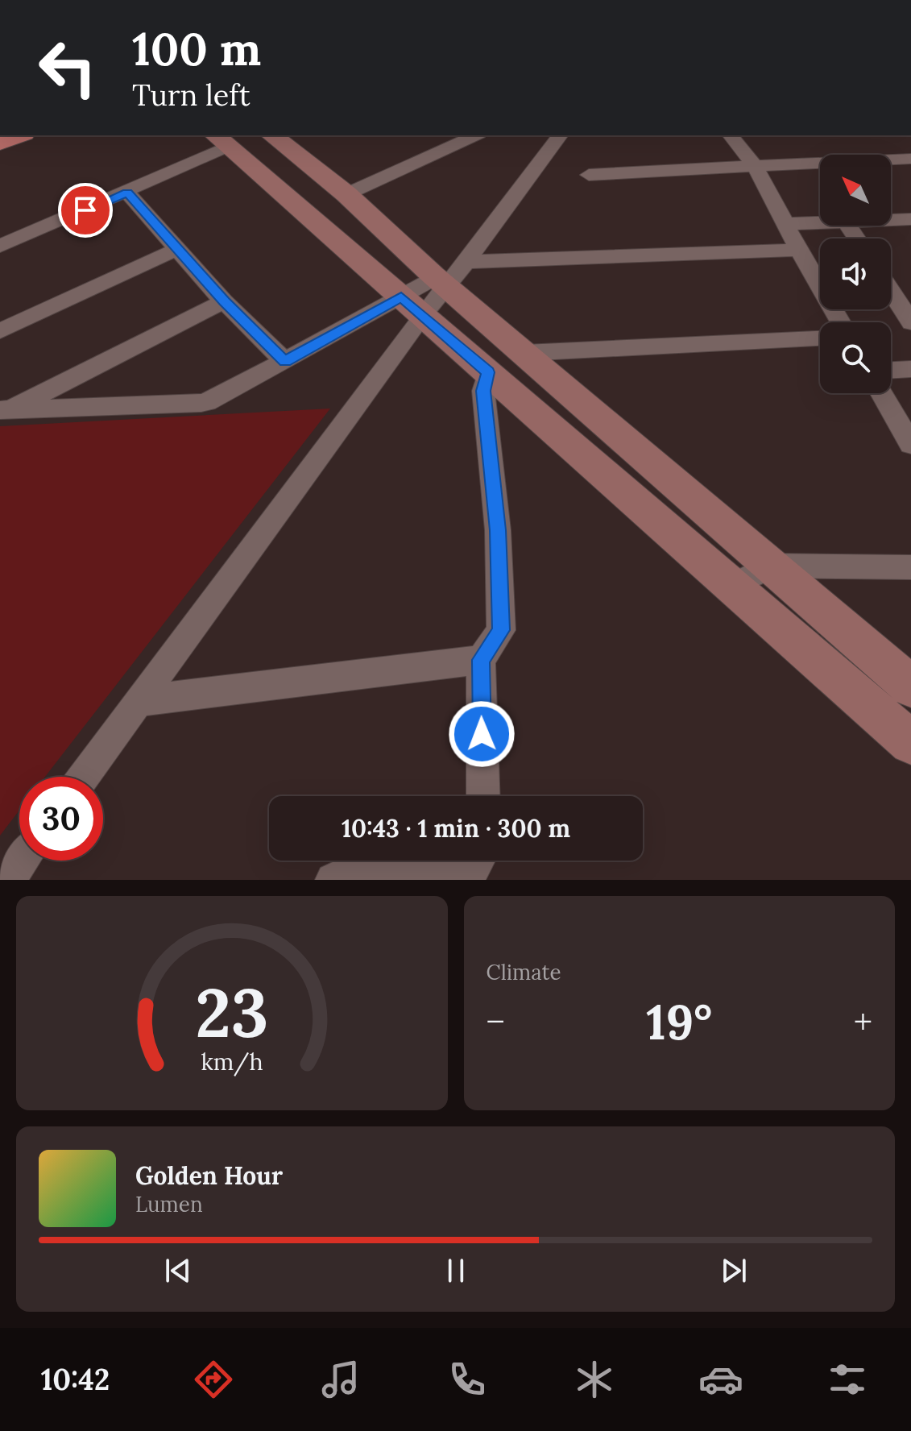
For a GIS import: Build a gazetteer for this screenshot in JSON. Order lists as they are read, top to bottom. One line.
{"north":"top left","page":{"turn":["100 m","Turn left"],"limit":"30","trip":"10:43 · 1 min · 300 m","tile":"Climate","heat":["−","19°","+"],"song":["Golden Hour","Lumen"],"tabs":"10:42","gauge":["23","km/h"]}}
